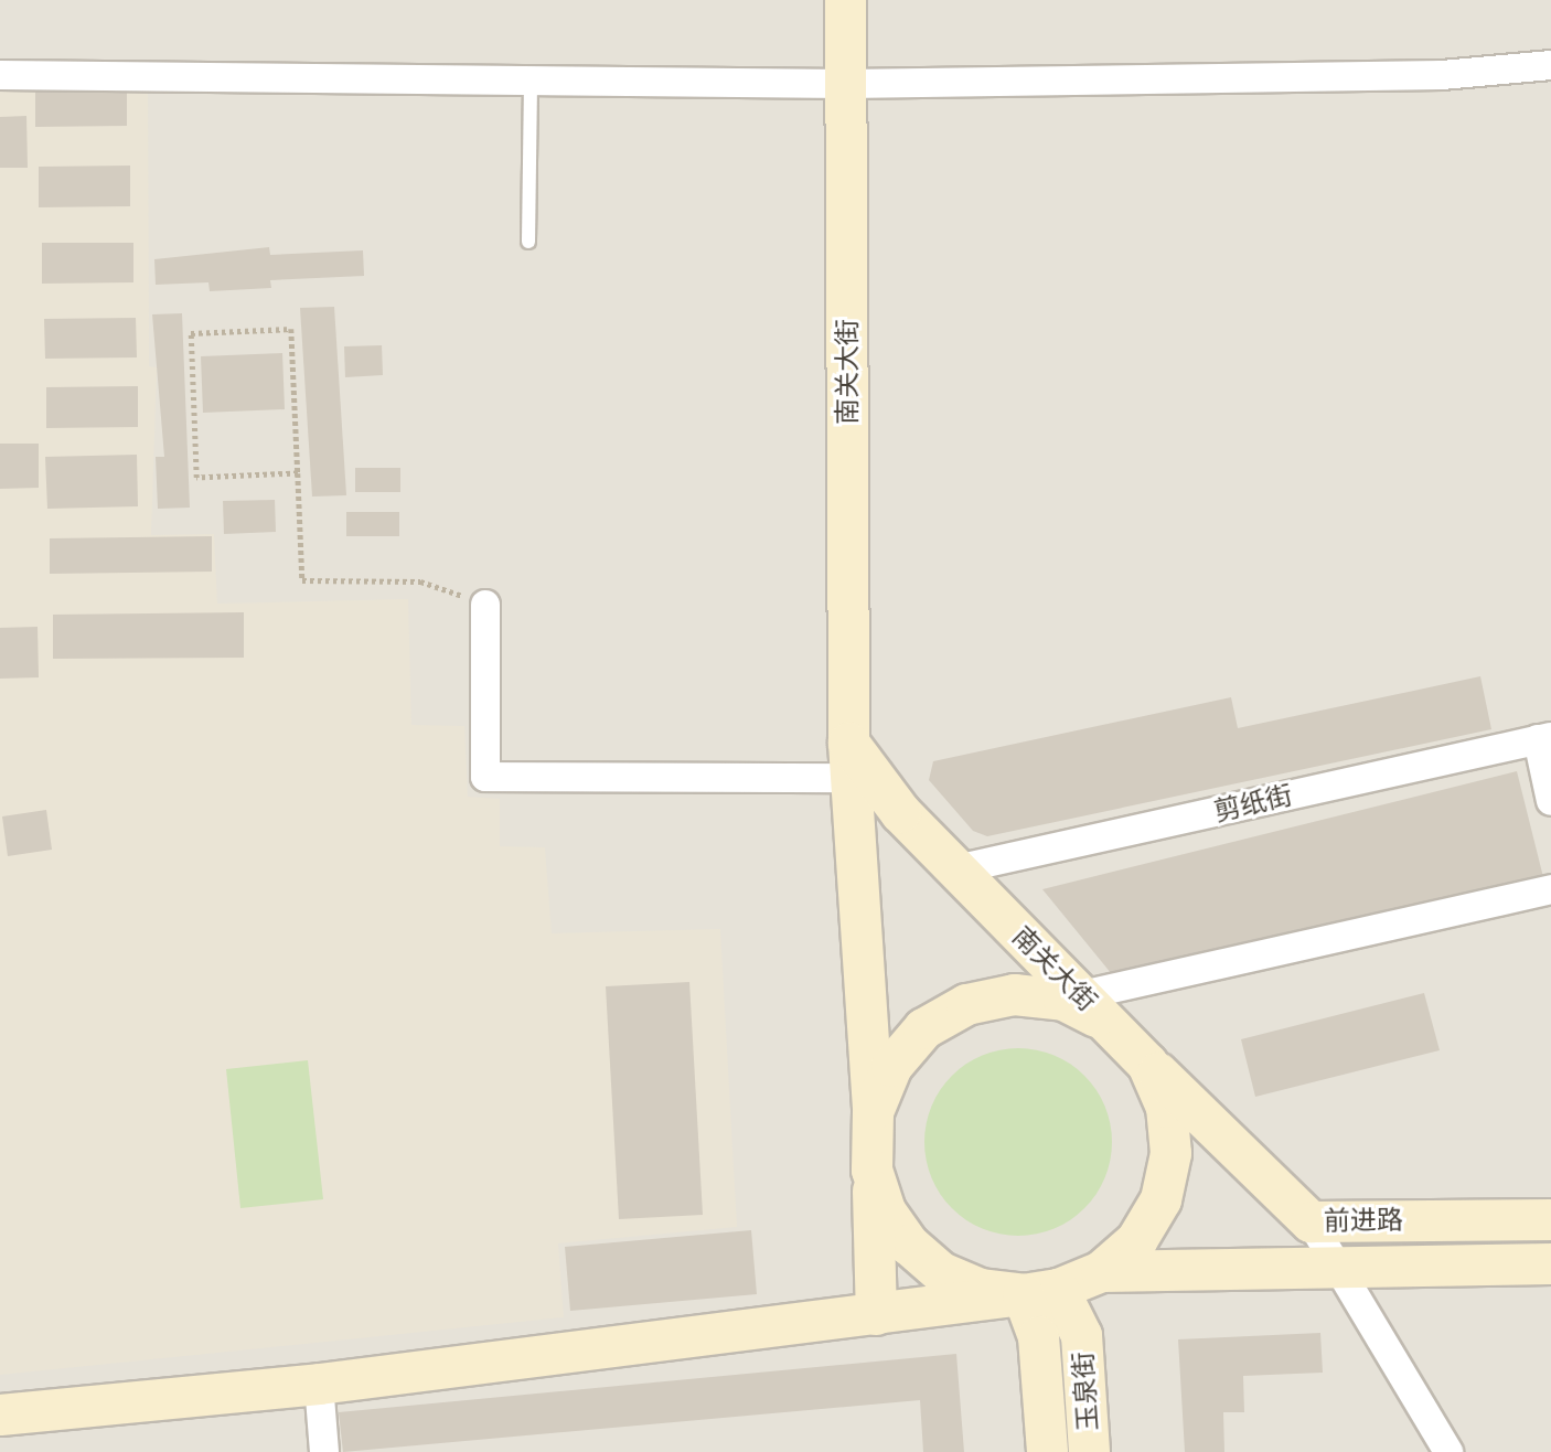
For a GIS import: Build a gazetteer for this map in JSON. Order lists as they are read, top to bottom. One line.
{"streets":{"main road":["南关大街","前进路","玉泉街"],"street":["剪纸街"]},"crossings":[["南关大街","剪纸街"],["南关大街","前进路"],["南关大街","玉泉街"]]}
